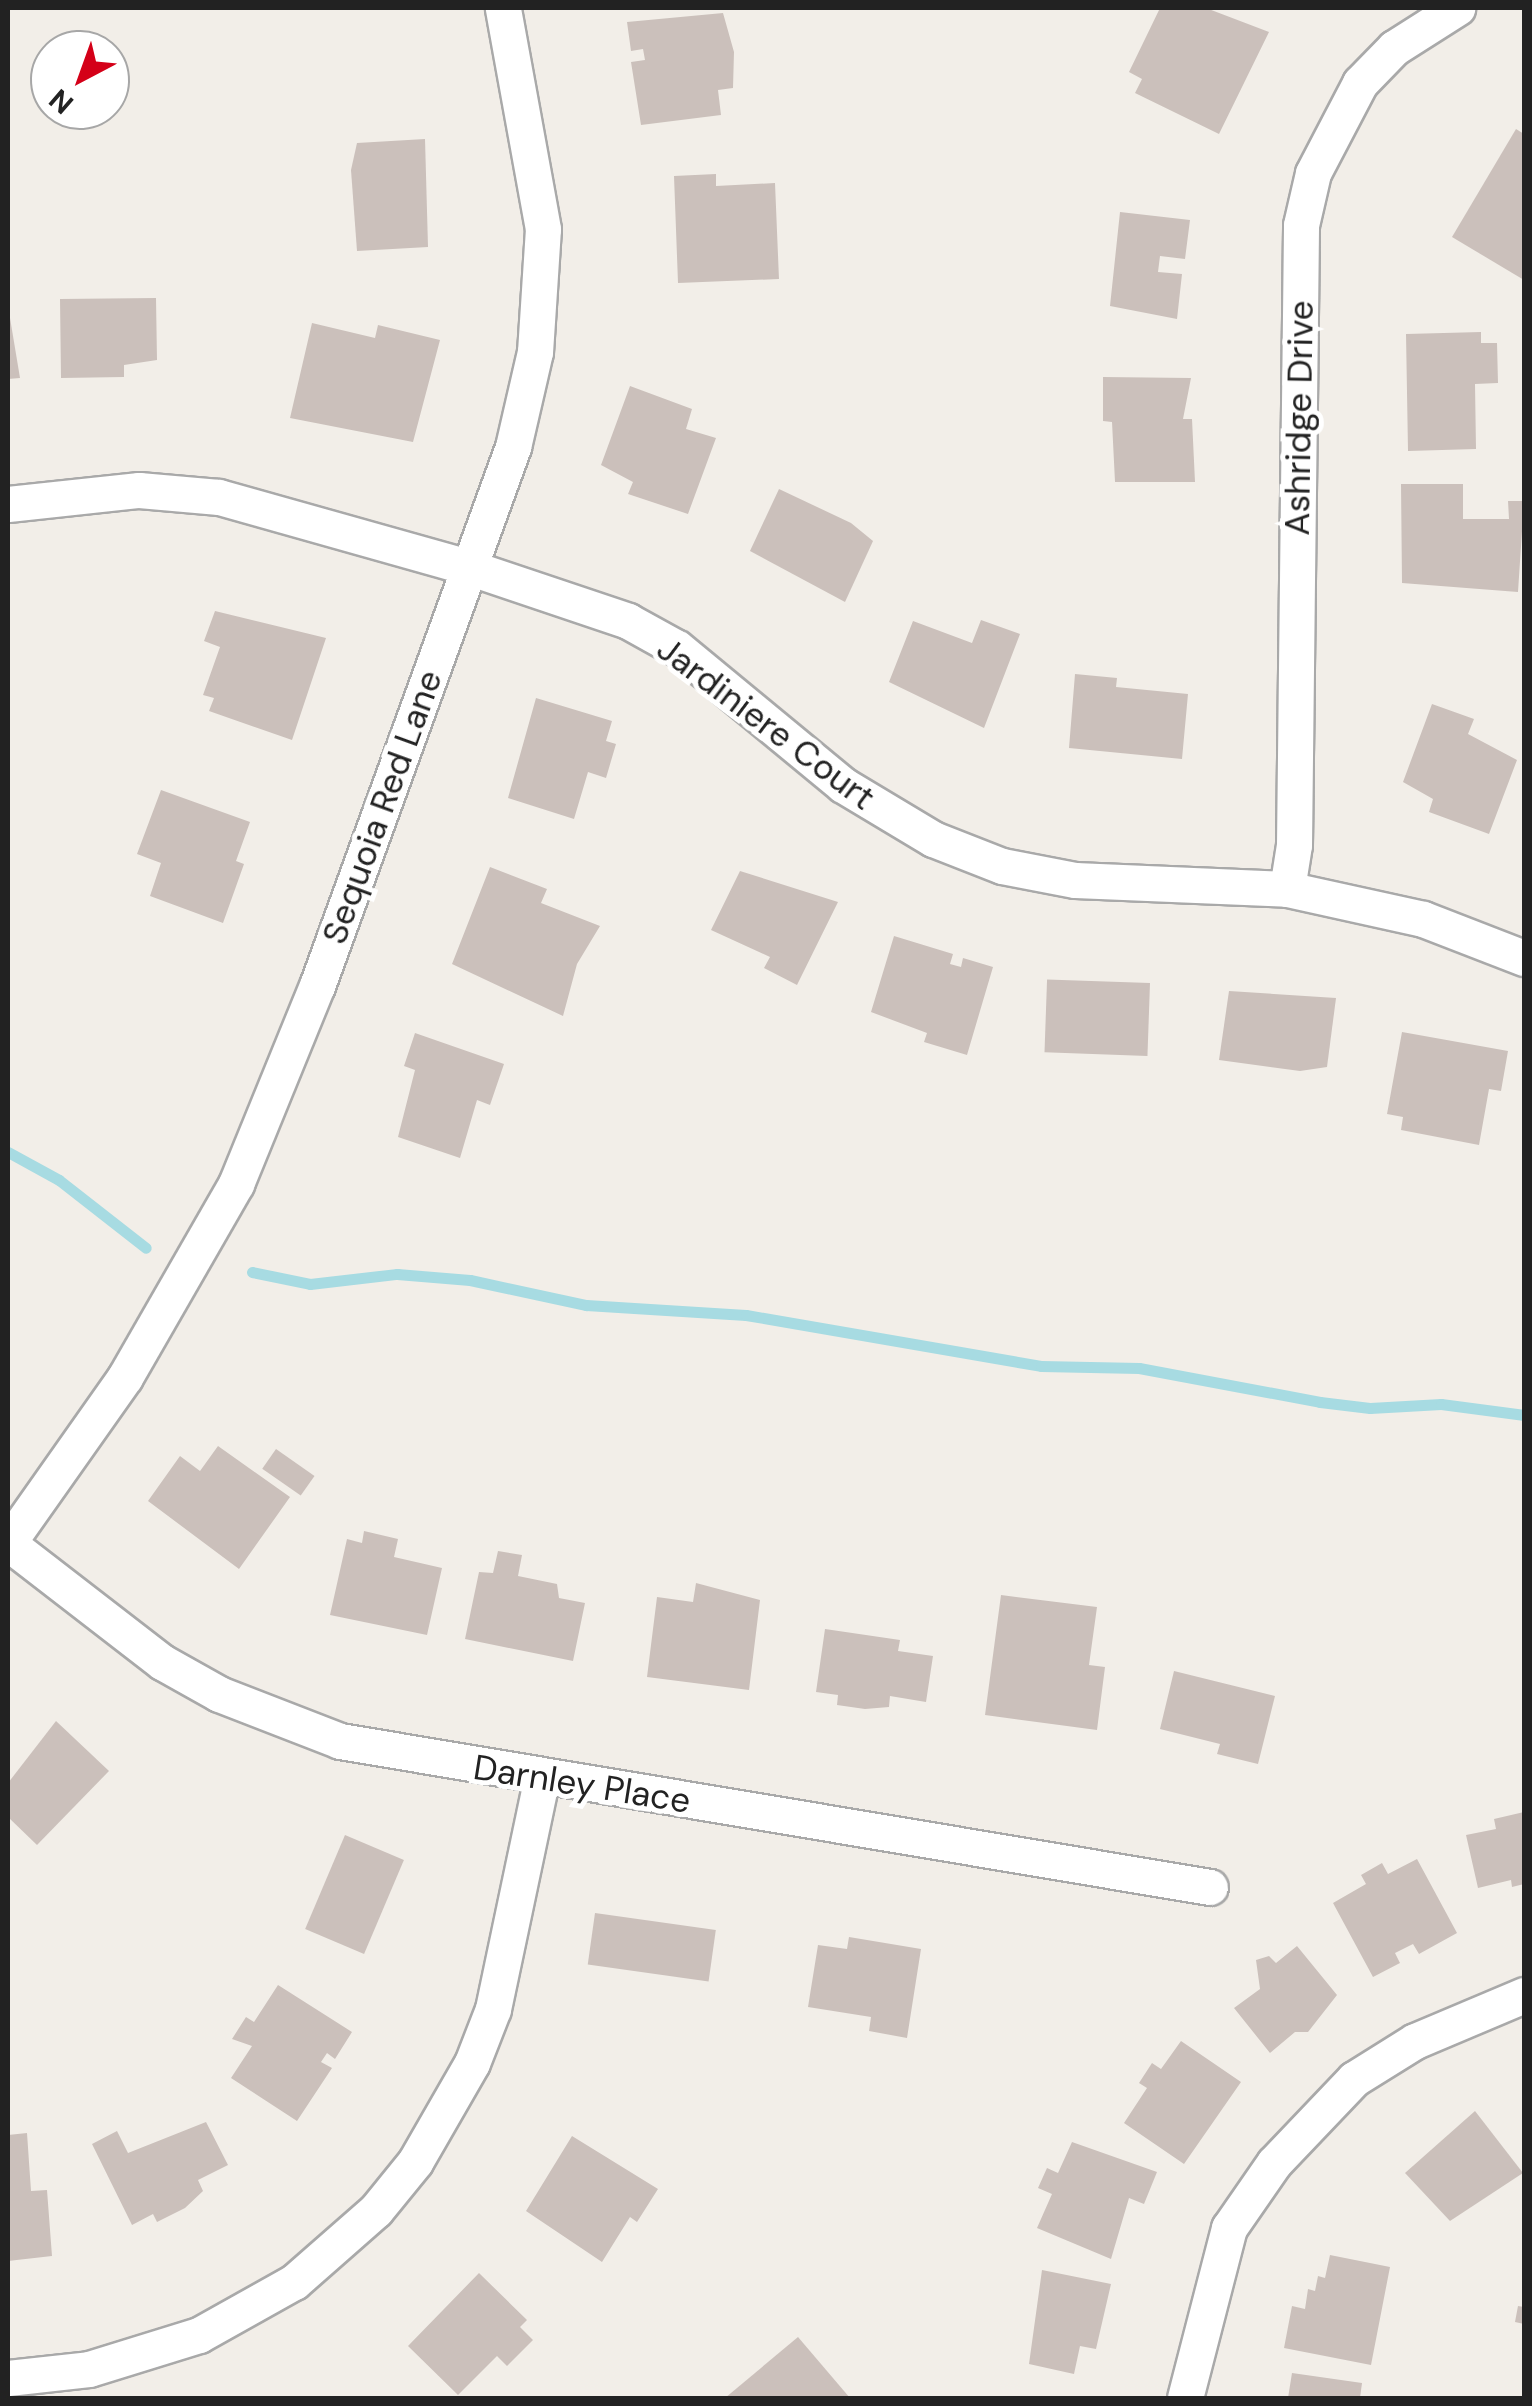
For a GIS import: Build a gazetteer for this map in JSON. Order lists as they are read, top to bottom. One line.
{"streets":{"street":["Ashridge Drive","Jardiniere Court","Sequoia Red Lane","Darnley Place"]},"crossings":[["Ashridge Drive","Jardiniere Court"],["Jardiniere Court","Sequoia Red Lane"],["Sequoia Red Lane","Darnley Place"]],"north":"bottom left"}
